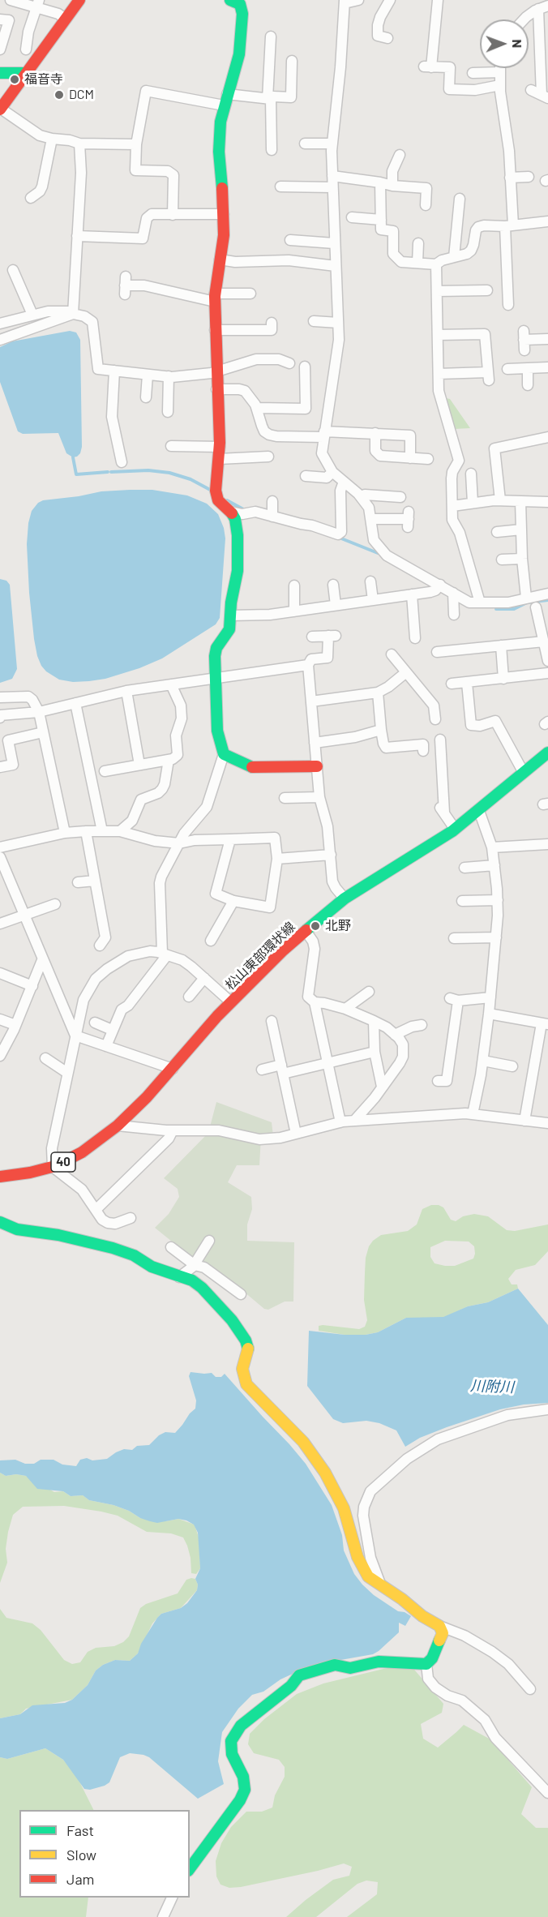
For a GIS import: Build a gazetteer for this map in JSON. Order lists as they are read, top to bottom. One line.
{"streets":{"street":["松山東部環状線","40"]},"water":["川附川"],"places":["福音寺","DCM","北野"],"legend":["Fast","Slow","Jam"],"north":"right"}
